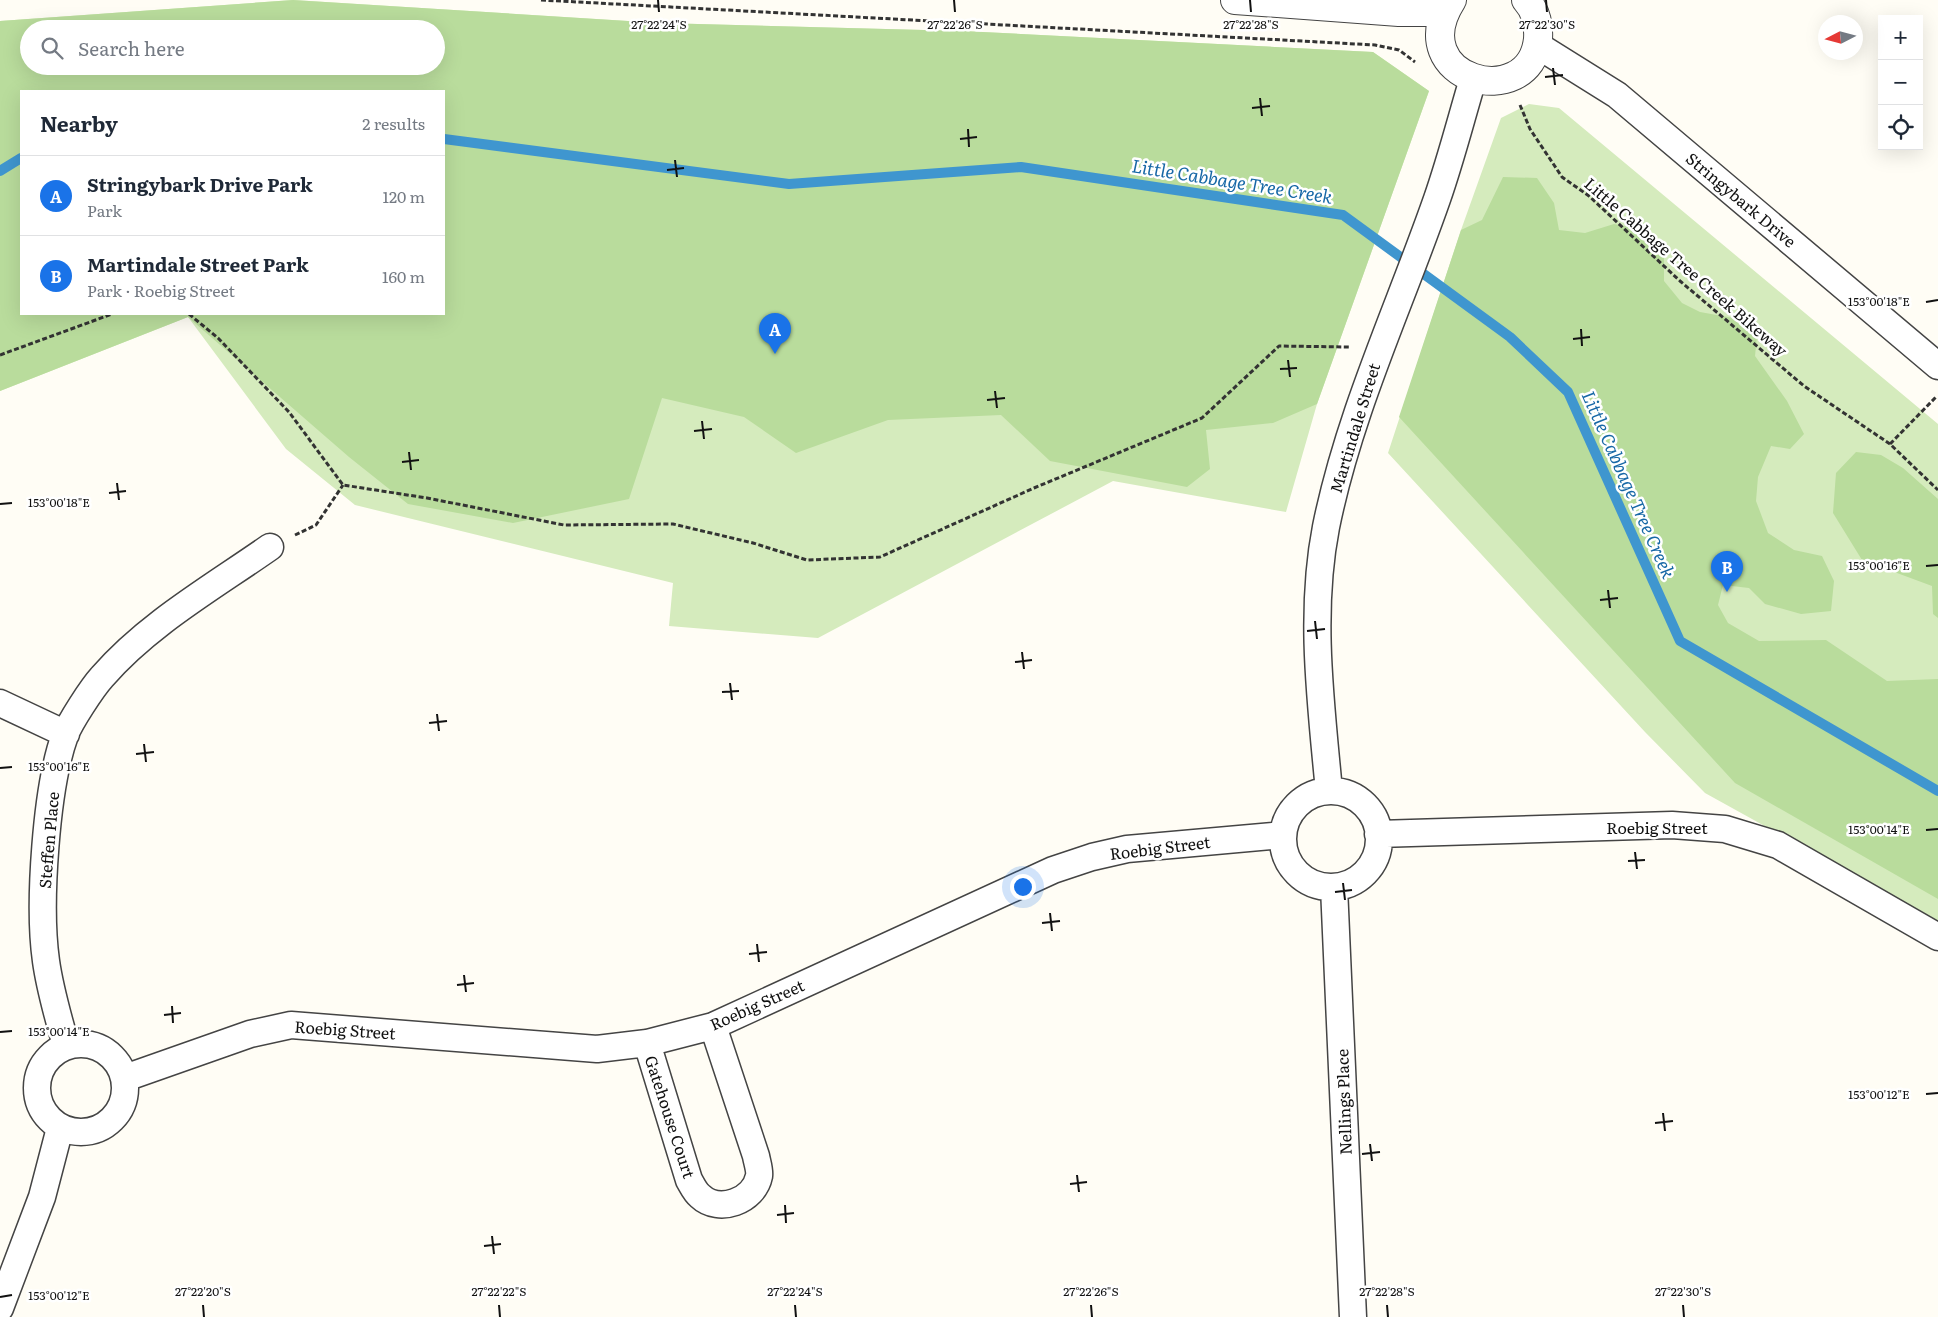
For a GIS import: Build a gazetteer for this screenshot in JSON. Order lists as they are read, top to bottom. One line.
{"streets":{"street":["Stringybark Drive","Martindale Street","Roebig Street","Steffen Place","Nellings Place","Gatehouse Court"],"path":["Little Cabbage Tree Creek Bikeway"]},"crossings":[["Martindale Street","Roebig Street"],["Martindale Street","Nellings Place"],["Roebig Street","Steffen Place"],["Roebig Street","Nellings Place"],["Roebig Street","Gatehouse Court"]],"water":["Little Cabbage Tree Creek"],"north":"left","page":{"map_buttons":["+","−"],"search":"Search here","heading":["Nearby","2 results"],"list":[{"mark":"A","name":"Stringybark Drive Park","note":"Park","value":"120 m"},{"mark":"B","name":"Martindale Street Park","note":"Park · Roebig Street","value":"160 m"}],"pins":["A","B"]},"coordinates":["27°22'24\"S","27°22'26\"S","27°22'28\"S","27°22'30\"S","153°00'18\"E","153°00'16\"E","153°00'14\"E","153°00'12\"E","27°22'20\"S","27°22'22\"S"]}
